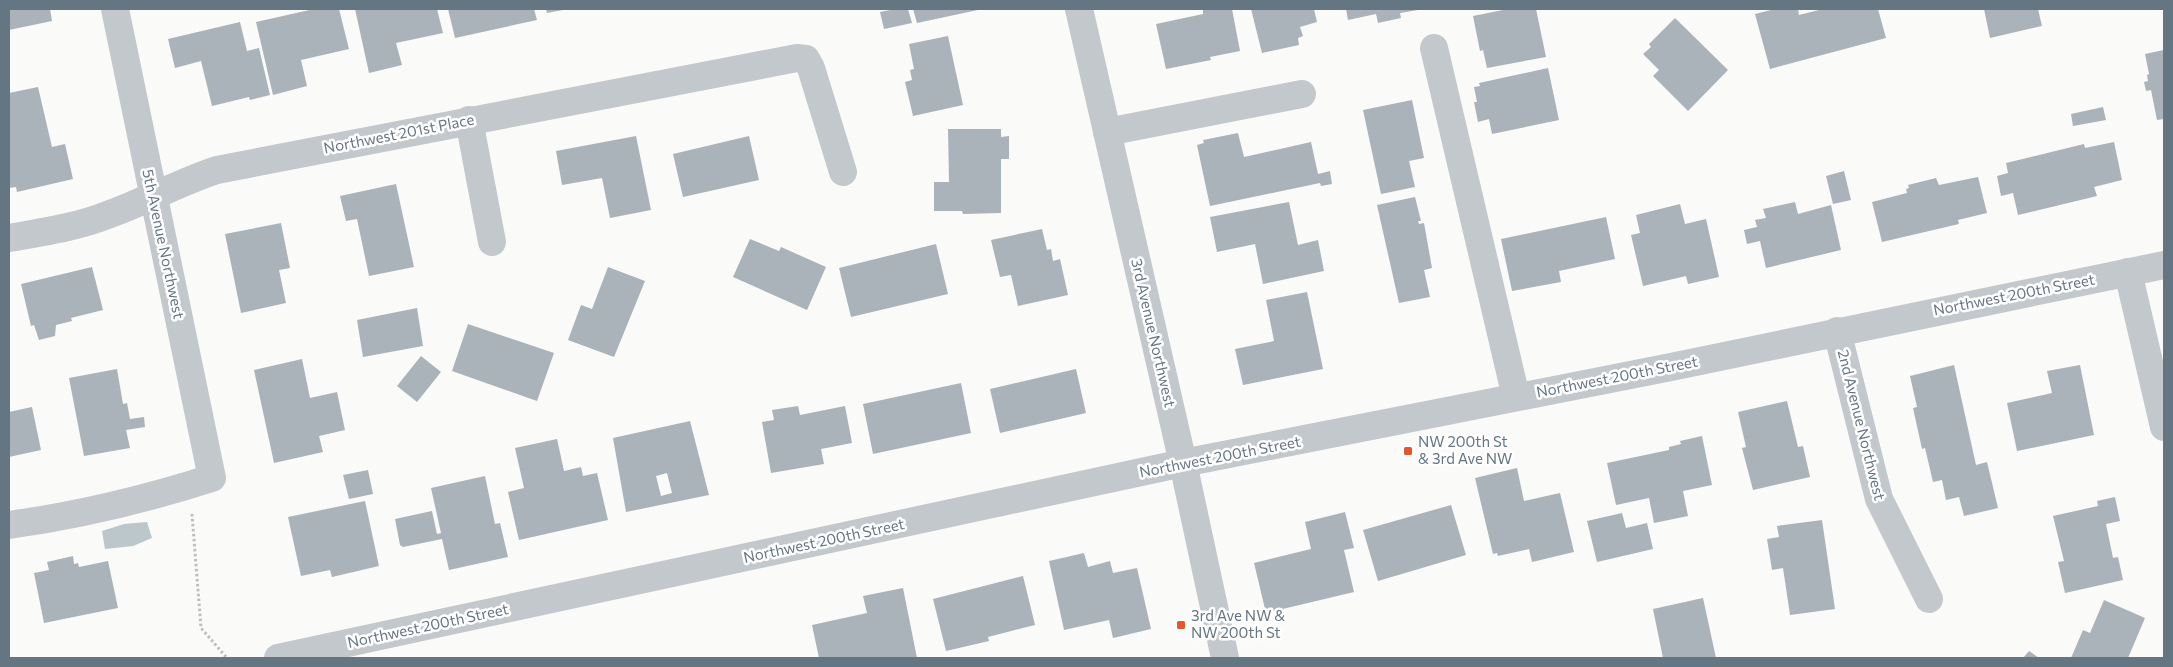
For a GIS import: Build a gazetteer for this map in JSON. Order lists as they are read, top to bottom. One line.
{"streets":{"street":["Northwest 201st Place","5th Avenue Northwest","Northwest 200th Street","3rd Avenue Northwest","2nd Avenue Northwest"]},"crossings":[["Northwest 201st Place","5th Avenue Northwest"],["Northwest 200th Street","3rd Avenue Northwest"],["Northwest 200th Street","2nd Avenue Northwest"]],"places":{"transit":["NW 200th St & 3rd Ave NW","3rd Ave NW & NW 200th St"]}}
